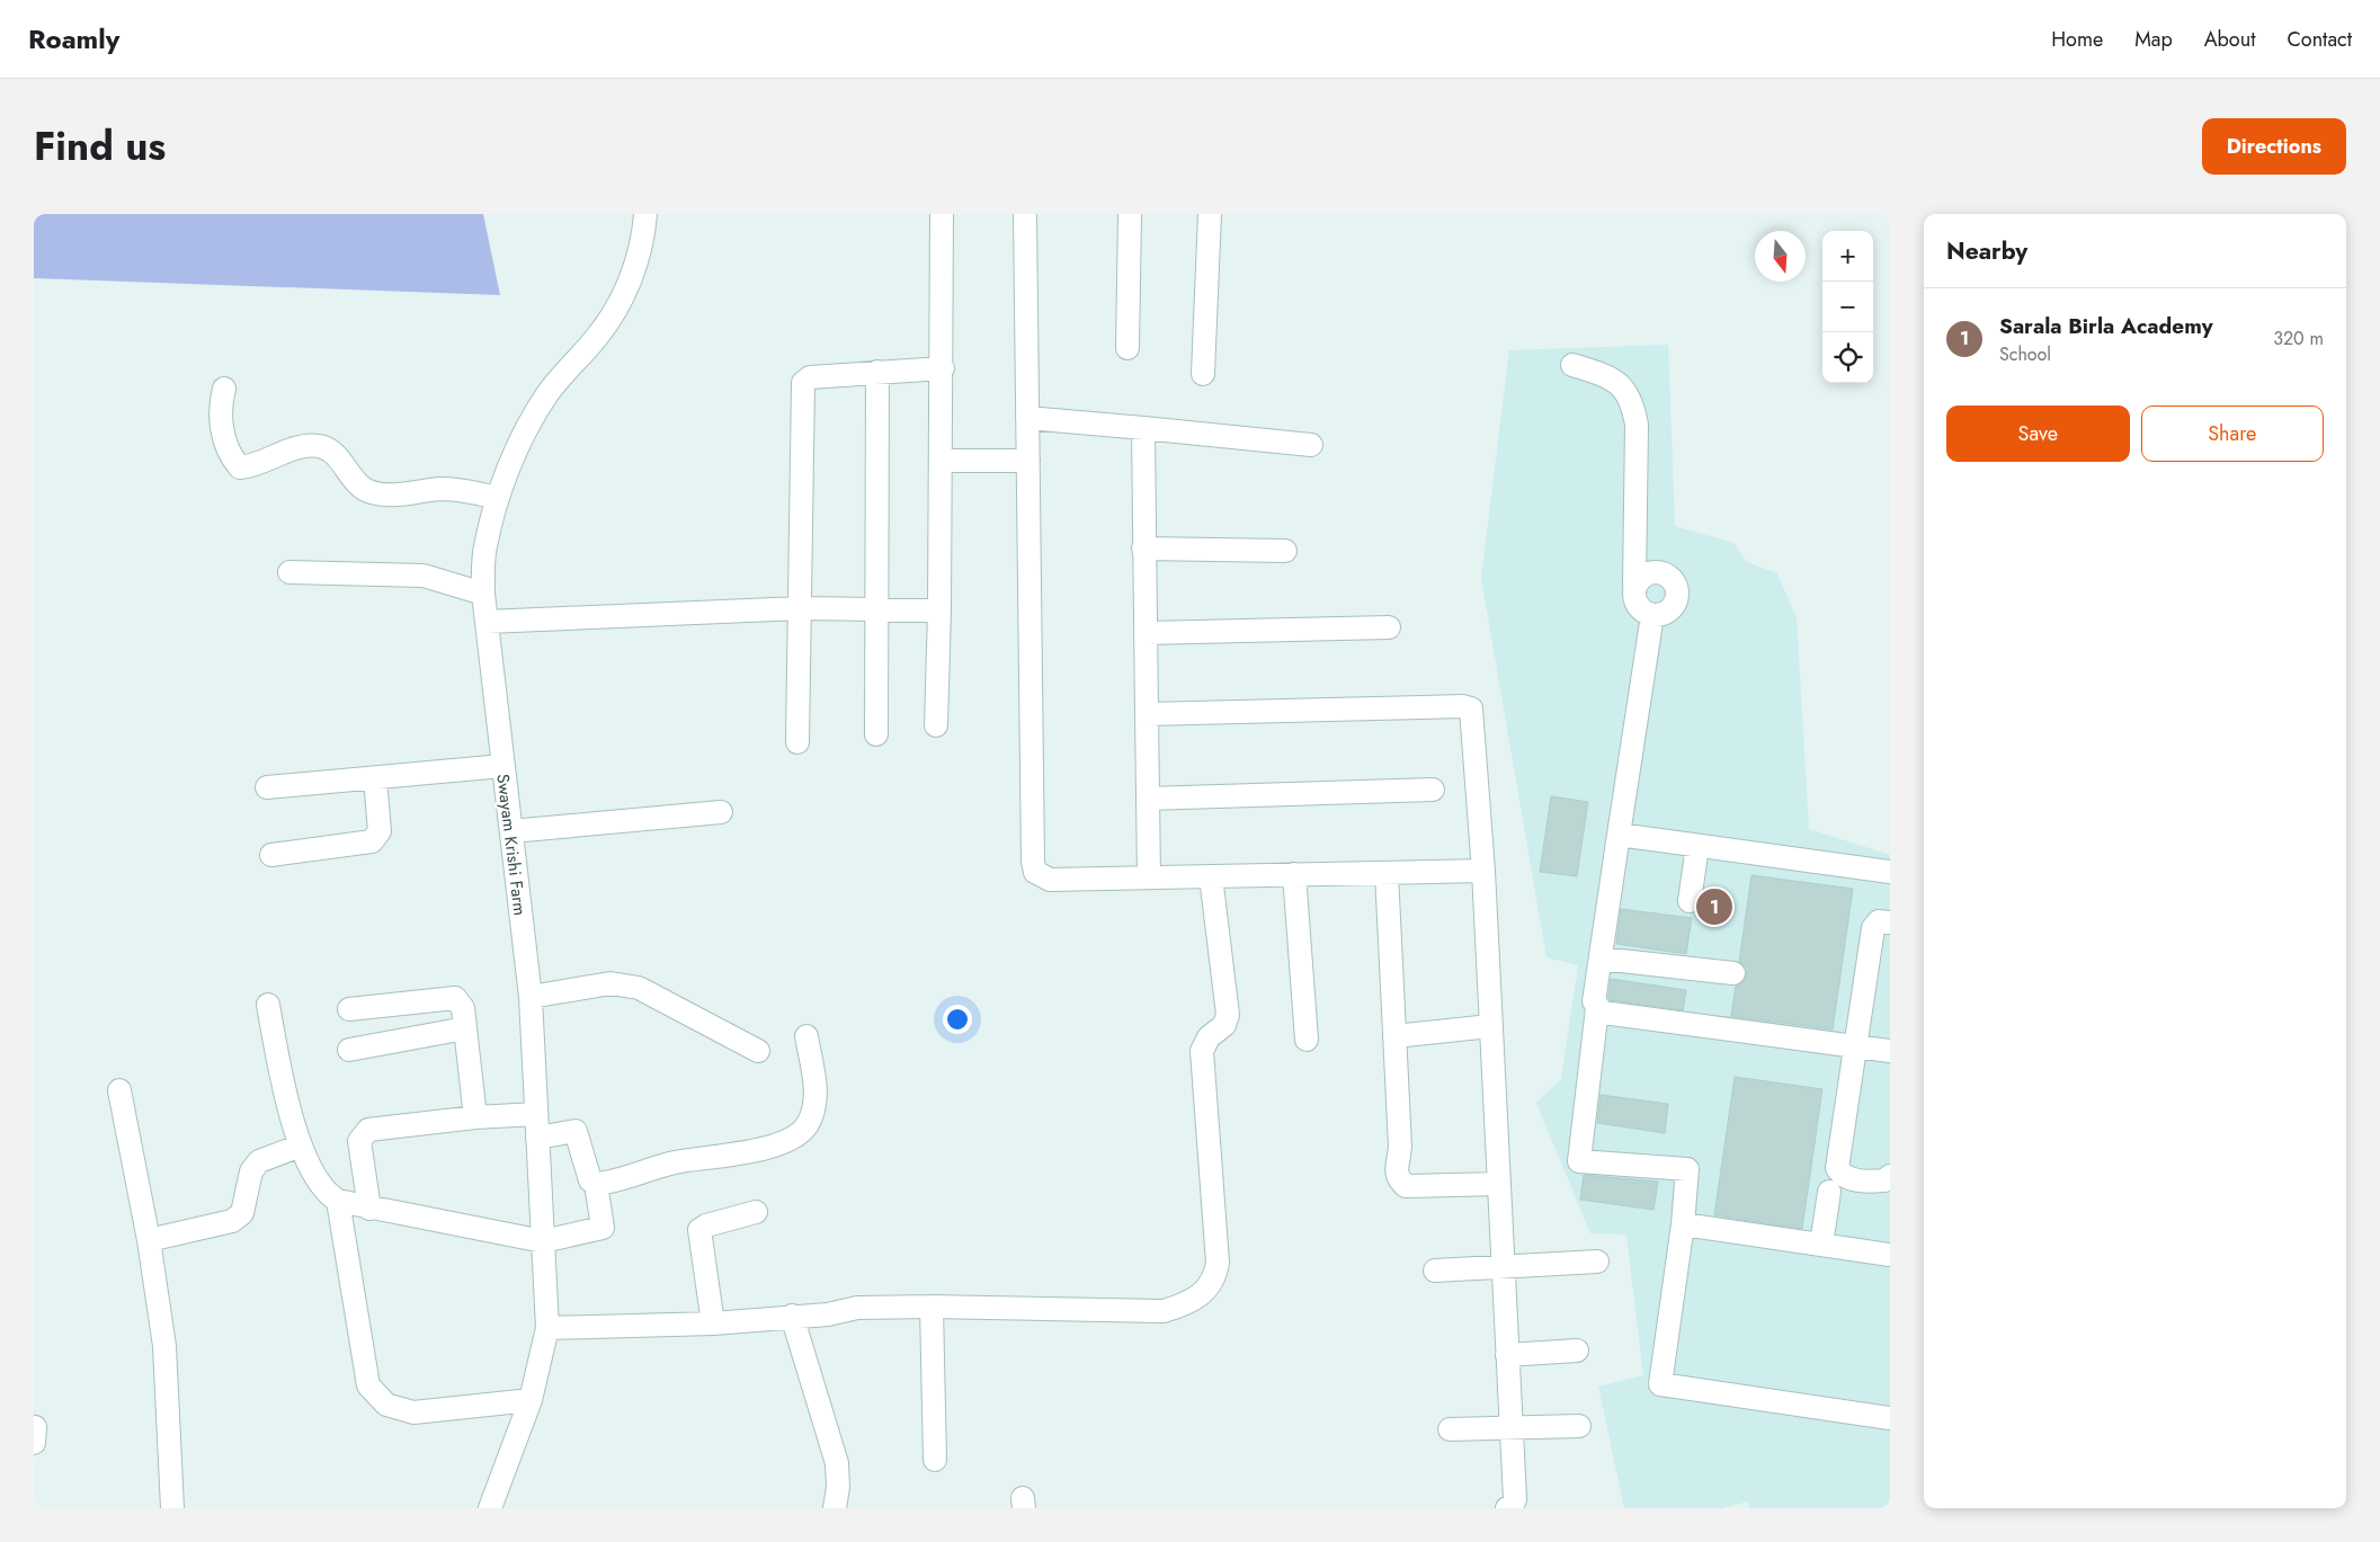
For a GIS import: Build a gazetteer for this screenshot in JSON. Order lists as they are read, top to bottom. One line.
{"streets":{"street":["Swayam Krishi Farm"]},"north":"bottom","page":{"header":"Roamly","nav":["Home","Map","About","Contact"],"title":"Find us","buttons":["Directions",["Save","Share"]],"heading":"Nearby","map_buttons":["+","−"],"list":[{"mark":"1","name":"Sarala Birla Academy","note":"School","value":"320 m"}],"pins":"1"}}
